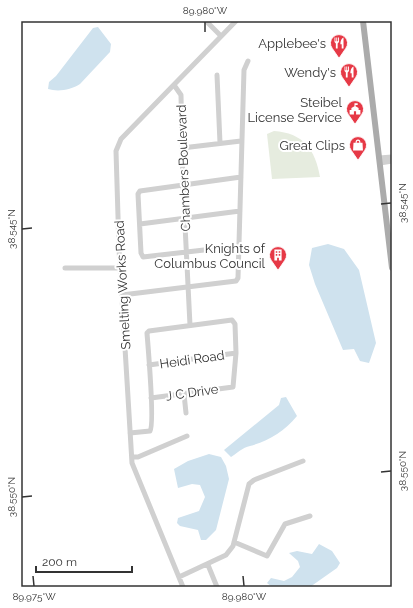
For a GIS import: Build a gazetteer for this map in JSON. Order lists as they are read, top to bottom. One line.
{"streets":{"street":["Chambers Boulevard","Smelting Works Road","Heidi Road","J C Drive"]},"crossings":[["Chambers Boulevard","Smelting Works Road"],["Heidi Road","J C Drive"]],"places":{"restaurant":["Applebee's","Wendy's"],"public building":["Steibel License Service"],"shop":["Great Clips"],"building":["Knights of Columbus Council"]},"scale_bar":"200 m","coordinates":["89.980°W","38.545°N","38.550°N","89.975°W"]}
